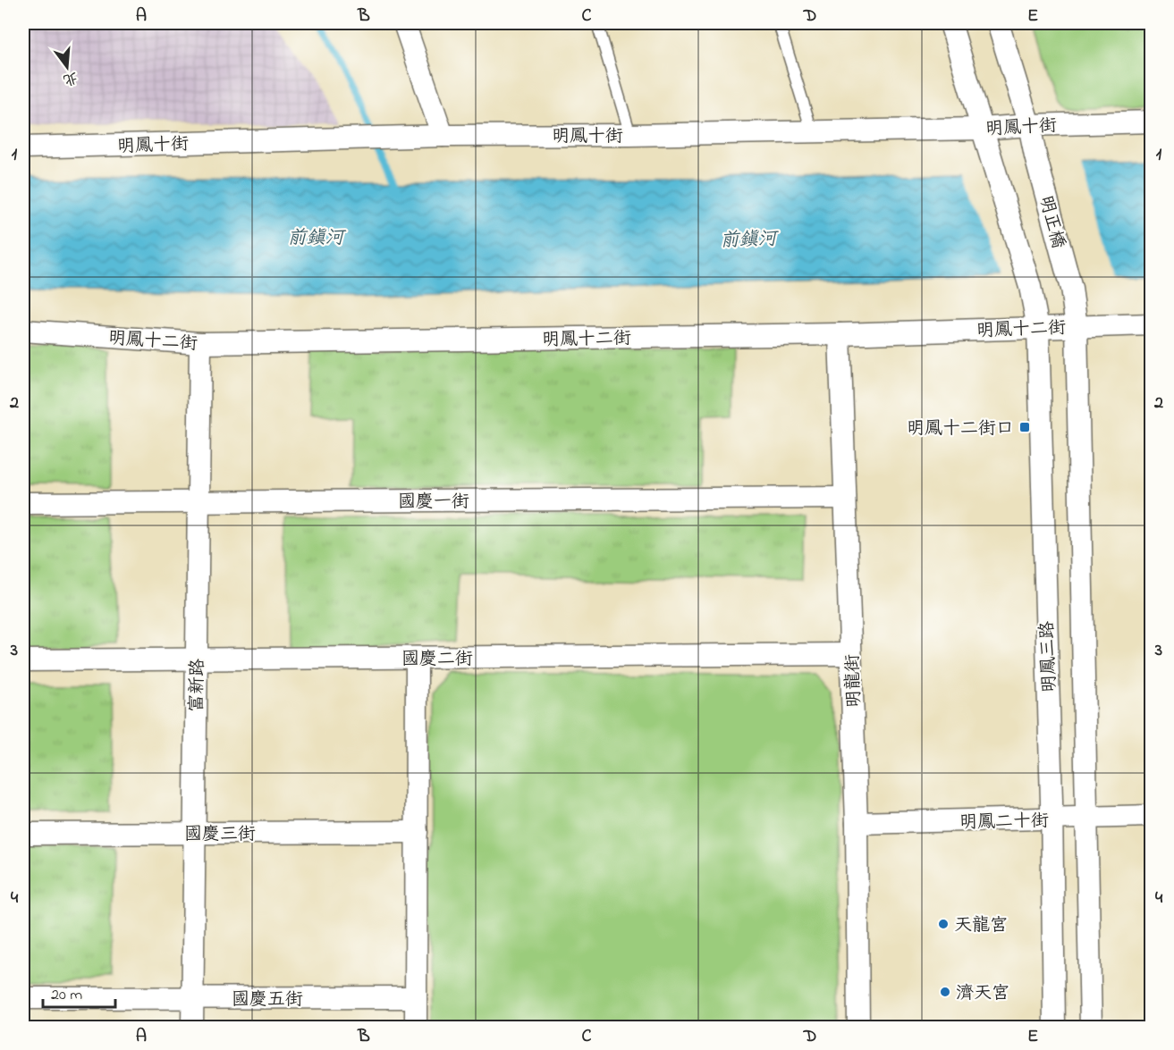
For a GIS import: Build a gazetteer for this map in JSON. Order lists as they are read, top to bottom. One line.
{"streets":{"street":["明鳳十街","明正橋","明鳳十二街","國慶一街","明鳳三路","國慶二街","明龍街","富新路","明鳳二十街","國慶三街","國慶五街"]},"crossings":[["明鳳十街","明正橋"],["明鳳十街","明鳳三路"],["明正橋","明鳳三路"],["明鳳十二街","明鳳三路"],["明鳳十二街","明龍街"],["明鳳十二街","富新路"],["國慶一街","明龍街"],["國慶一街","富新路"],["明鳳三路","明鳳二十街"],["國慶二街","明龍街"],["國慶二街","富新路"],["明龍街","明鳳二十街"],["富新路","國慶三街"],["富新路","國慶五街"]],"water":["前鎮河"],"places":{"transit":["明鳳十二街口"],"other":["天龍宮","濟天宮"]},"scale_bar":"20 m","north":"bottom","grid":{"columns":["A","B","C","D","E"],"rows":["1","2","3","4"]}}
